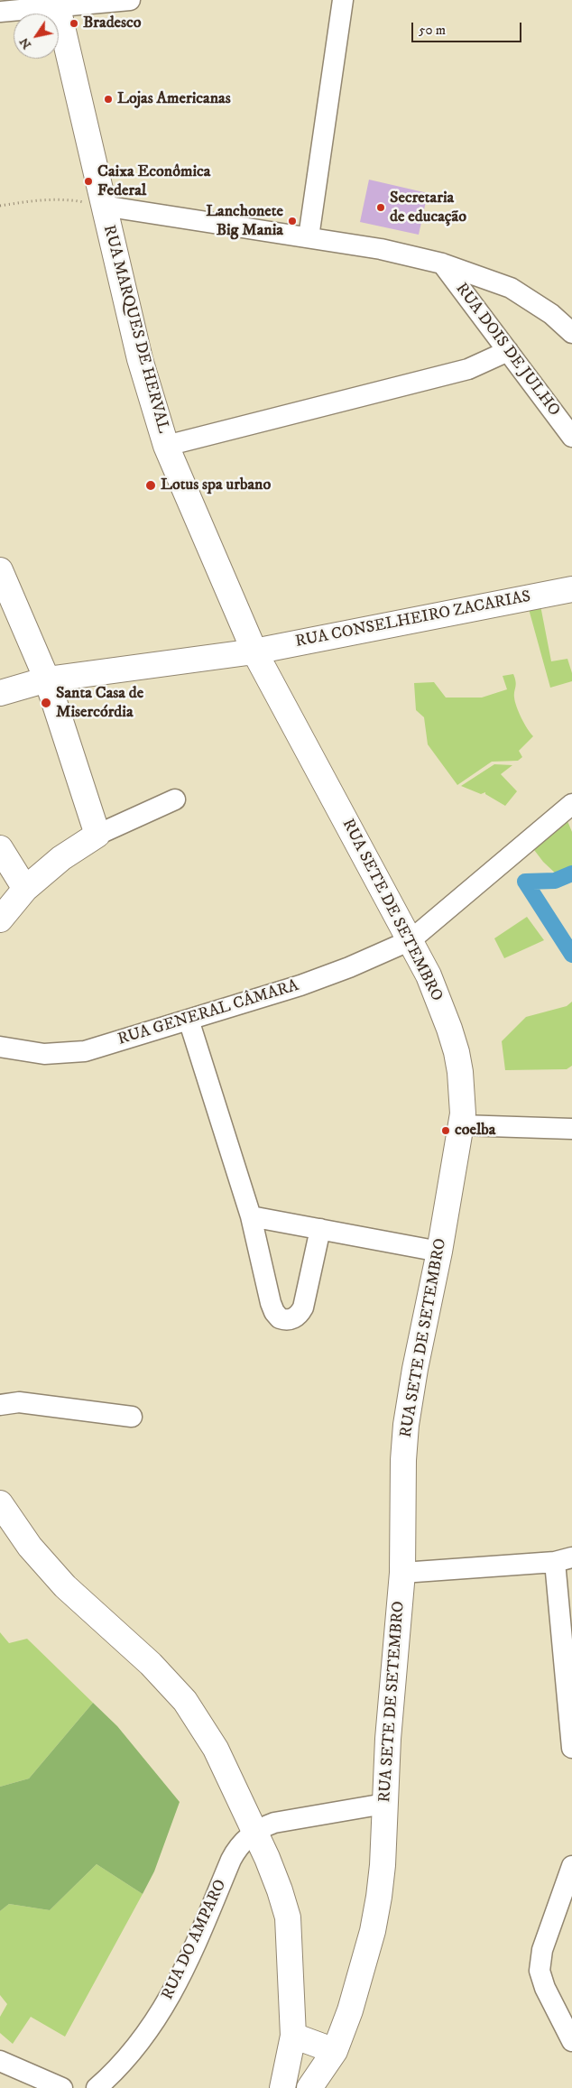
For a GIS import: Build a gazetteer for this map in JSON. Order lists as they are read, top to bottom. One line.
{"streets":{"main road":["RUA MARQUES DE HERVAL","RUA CONSELHEIRO ZACARIAS","RUA SETE DE SETEMBRO"],"street":["RUA DOIS DE JULHO","RUA GENERAL CÂMARA","RUA DO AMPARO"]},"crossings":[["RUA MARQUES DE HERVAL","RUA CONSELHEIRO ZACARIAS"],["RUA MARQUES DE HERVAL","RUA SETE DE SETEMBRO"],["RUA CONSELHEIRO ZACARIAS","RUA SETE DE SETEMBRO"],["RUA SETE DE SETEMBRO","RUA GENERAL CÂMARA"],["RUA SETE DE SETEMBRO","RUA DO AMPARO"]],"places":["Bradesco","Lojas Americanas","Caixa Econômica Federal","Secretaria de educação","Lanchonete Big Mania","Lotus spa urbano","Santa Casa de Misercórdia","coelba"],"scale_bar":"50 m","north":"bottom left"}
